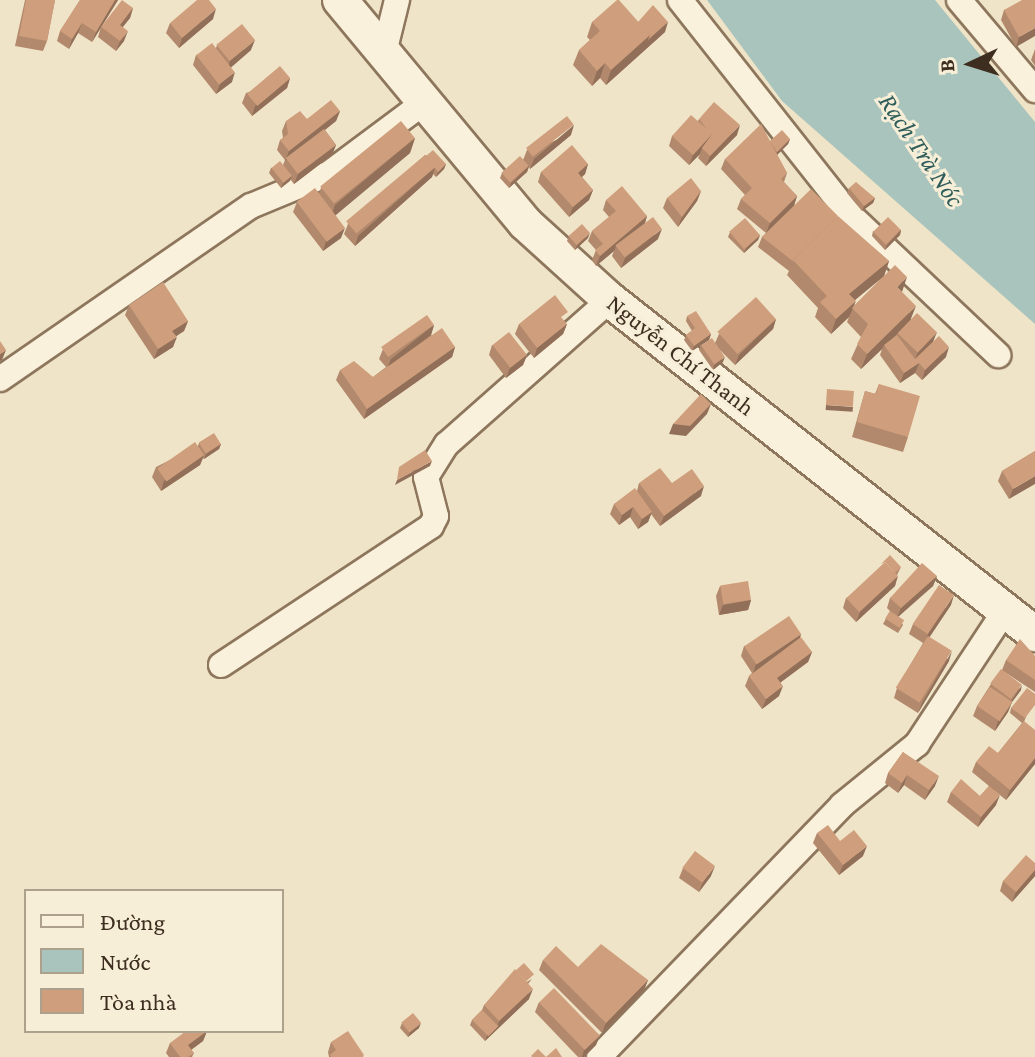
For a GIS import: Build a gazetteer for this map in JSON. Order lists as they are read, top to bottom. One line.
{"streets":{"main road":["Nguyễn Chí Thanh"]},"water":["Rạch Trà Nóc"],"legend":["Đường","Nước","Tòa nhà"],"north":"left"}
